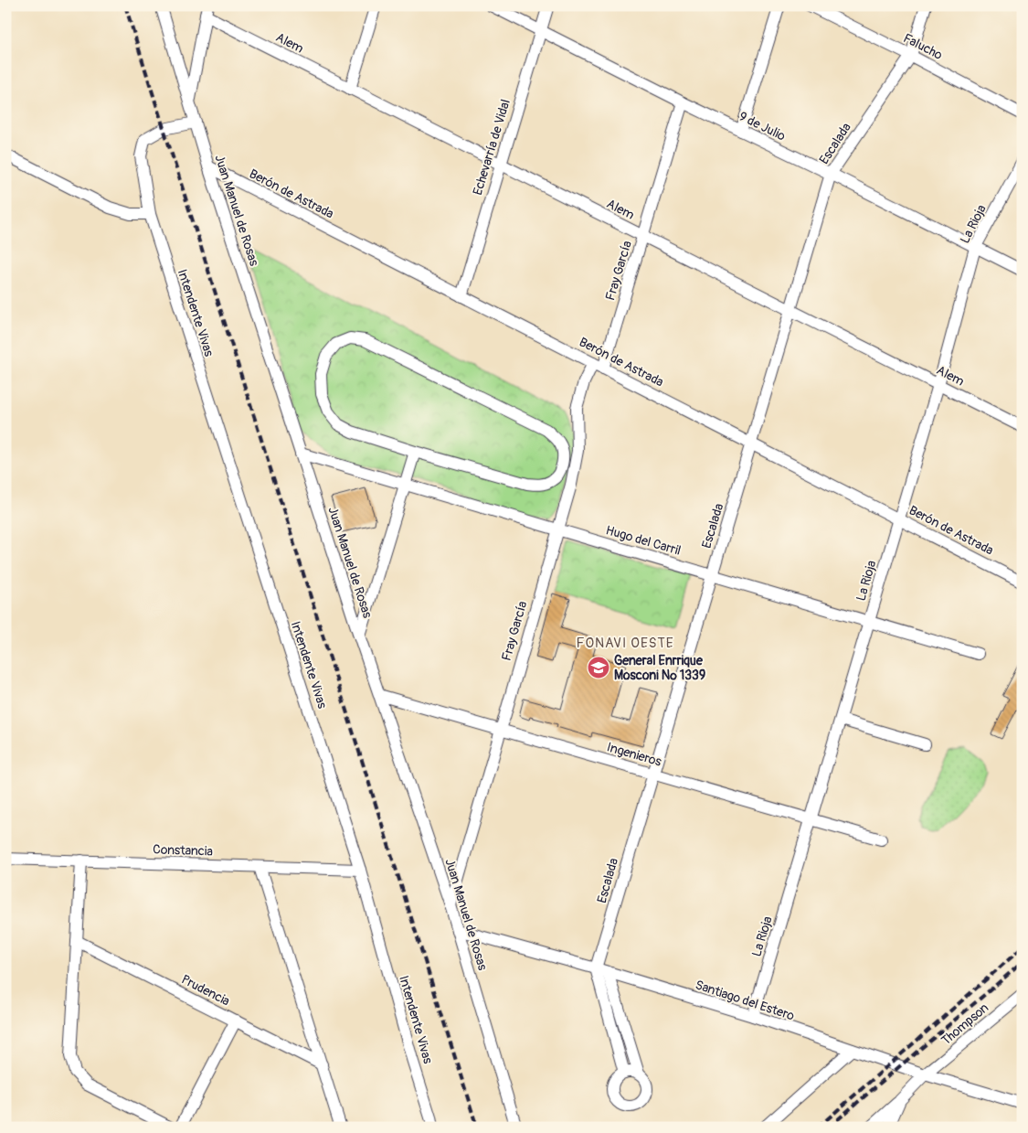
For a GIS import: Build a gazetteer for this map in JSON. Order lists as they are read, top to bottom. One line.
{"streets":{"street":["Alem","Falucho","9 de Julio","Escalada","Echevarría de Vidal","Berón de Astrada","Juan Manuel de Rosas","La Rioja","Fray García","Intendente Vivas","Hugo del Carril","Ingenieros","Constancia","Prudencia","Santiago del Estero","Thompson"]},"crossings":[["Alem","Escalada"],["Alem","Echevarría de Vidal"],["Alem","La Rioja"],["Alem","Fray García"],["Falucho","Escalada"],["9 de Julio","Escalada"],["9 de Julio","Echevarría de Vidal"],["9 de Julio","La Rioja"],["9 de Julio","Fray García"],["Escalada","Berón de Astrada"],["Escalada","Hugo del Carril"],["Escalada","Ingenieros"],["Escalada","Santiago del Estero"],["Echevarría de Vidal","Berón de Astrada"],["Berón de Astrada","Juan Manuel de Rosas"],["Berón de Astrada","La Rioja"],["Berón de Astrada","Fray García"],["Juan Manuel de Rosas","Fray García"],["Juan Manuel de Rosas","Hugo del Carril"],["Juan Manuel de Rosas","Ingenieros"],["Juan Manuel de Rosas","Santiago del Estero"],["La Rioja","Hugo del Carril"],["La Rioja","Ingenieros"],["La Rioja","Santiago del Estero"],["Fray García","Hugo del Carril"],["Fray García","Ingenieros"],["Intendente Vivas","Constancia"],["Santiago del Estero","Thompson"]],"districts":["FONAVI OESTE"],"places":{"school or university":["General Enrrique Mosconi Nº 1339"]}}
